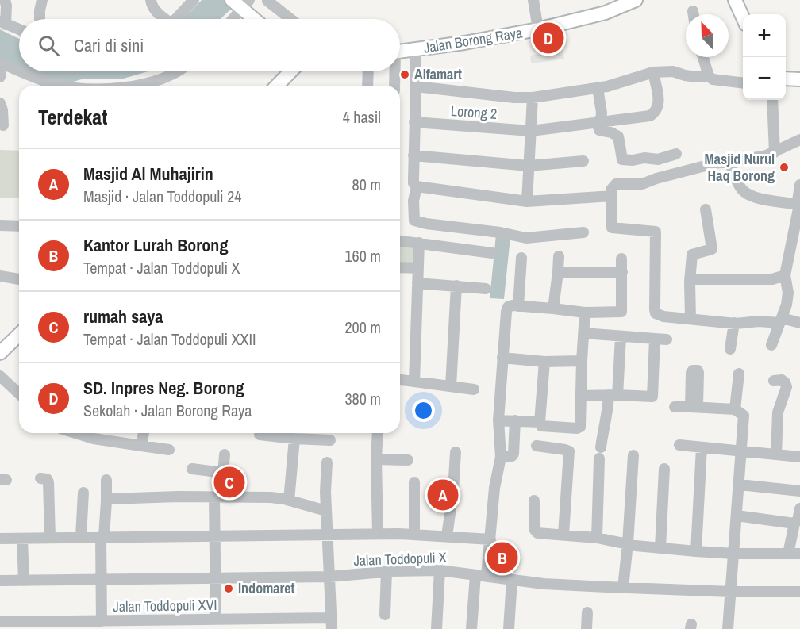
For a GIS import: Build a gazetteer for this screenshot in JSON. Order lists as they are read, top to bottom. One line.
{"streets":{"main road":["Jalan Borong Raya"],"street":["Lorong 2","Jalan Toddopuli X","Jalan Toddopuli XVI"]},"places":["Alfamart","Masjid Nurul Haq Borong","Indomaret"],"north":"top left","page":{"map_buttons":["+","−"],"search":"Cari di sini","pins":["D","C","A","B"],"heading":["Terdekat","4 hasil"],"list":[{"mark":"A","name":"Masjid Al Muhajirin","note":"Masjid · Jalan Toddopuli 24","value":"80 m"},{"mark":"B","name":"Kantor Lurah Borong","note":"Tempat · Jalan Toddopuli X","value":"160 m"},{"mark":"C","name":"rumah saya","note":"Tempat · Jalan Toddopuli XXII","value":"200 m"},{"mark":"D","name":"SD. Inpres Neg. Borong","note":"Sekolah · Jalan Borong Raya","value":"380 m"}]}}
